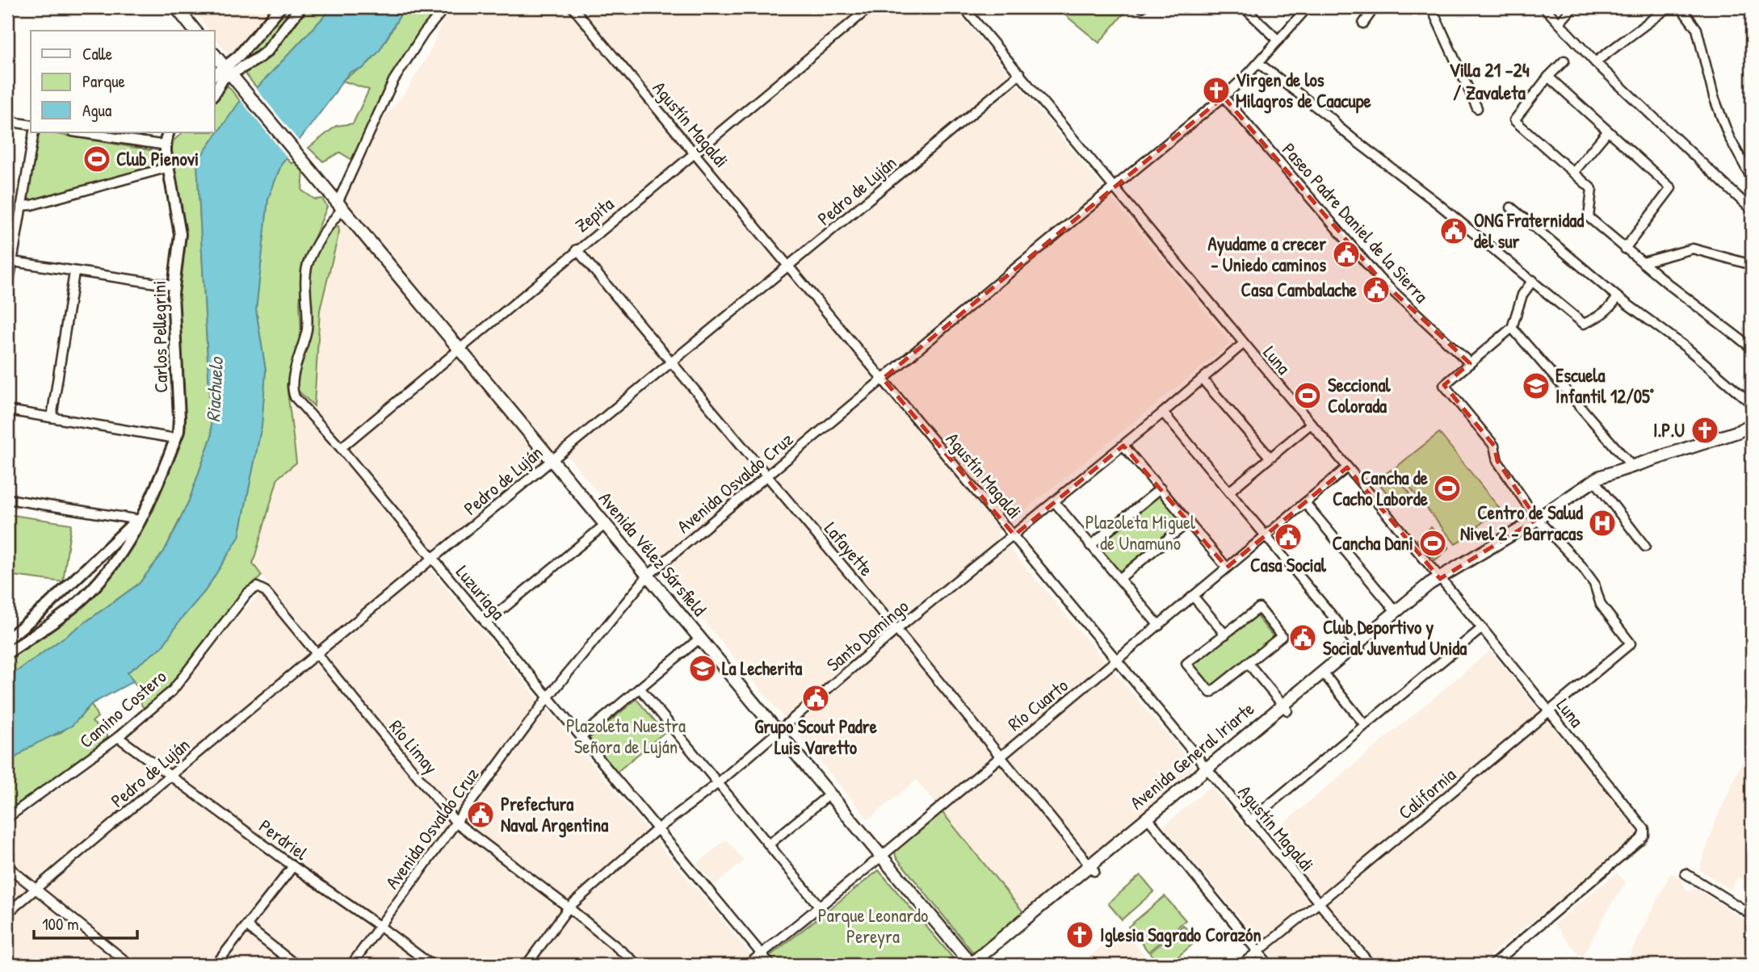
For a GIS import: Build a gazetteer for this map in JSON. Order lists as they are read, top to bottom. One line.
{"streets":{"main road":["Avenida Vélez Sársfield","Avenida General Iriarte"],"street":["Agustín Magaldi","Pedro de Luján","Zepita","Paseo Padre Daniel de la Sierra","Carlos Pellegrini","Luna","Avenida Osvaldo Cruz","Lafayette","Luzuriaga","Santo Domingo","Río Cuarto","Camino Costero","Río Limay","California","Perdriel"]},"crossings":[["Agustín Magaldi","Pedro de Luján"],["Agustín Magaldi","Zepita"],["Agustín Magaldi","Avenida Osvaldo Cruz"],["Agustín Magaldi","Santo Domingo"],["Agustín Magaldi","Río Cuarto"],["Agustín Magaldi","Avenida General Iriarte"],["Agustín Magaldi","California"],["Pedro de Luján","Luna"],["Pedro de Luján","Lafayette"],["Pedro de Luján","Avenida Vélez Sársfield"],["Pedro de Luján","Luzuriaga"],["Pedro de Luján","Río Limay"],["Pedro de Luján","Perdriel"],["Zepita","Lafayette"],["Zepita","Avenida Vélez Sársfield"],["Zepita","Luzuriaga"],["Paseo Padre Daniel de la Sierra","Avenida Osvaldo Cruz"],["Luna","Avenida Osvaldo Cruz"],["Luna","Santo Domingo"],["Luna","Río Cuarto"],["Luna","Avenida General Iriarte"],["Luna","California"],["Avenida Osvaldo Cruz","Lafayette"],["Avenida Osvaldo Cruz","Avenida Vélez Sársfield"],["Avenida Osvaldo Cruz","Luzuriaga"],["Avenida Osvaldo Cruz","Río Limay"],["Avenida Osvaldo Cruz","Perdriel"],["Lafayette","Santo Domingo"],["Lafayette","Río Cuarto"],["Lafayette","Avenida General Iriarte"],["Avenida Vélez Sársfield","Luzuriaga"],["Avenida Vélez Sársfield","Santo Domingo"],["Avenida Vélez Sársfield","Río Cuarto"],["Avenida Vélez Sársfield","Avenida General Iriarte"],["Luzuriaga","Santo Domingo"],["Luzuriaga","Río Cuarto"],["Santo Domingo","Río Limay"],["Camino Costero","Río Limay"],["Camino Costero","Perdriel"],["Avenida General Iriarte","California"]],"districts":["Villa 21 -24 / Zavaleta"],"water":["Riachuelo"],"parks":["Plazoleta Miguel de Unamuno","Plazoleta Nuestra Señora de Luján","Parque Leonardo Pereyra"],"places":{"church":["Virgen de los Milagros de Caacupe","I.P.U","Iglesia Sagrado Corazón"],"sports":["Club Pienovi","Seccional Colorada","Cancha de Cacho Laborde","Cancha Dani"],"public building":["ONG Fraternidad del sur","Ayudame a crecer - Uniedo caminos","Casa Cambalache","Casa Social","Club Deportivo y Social Juventud Unida","Grupo Scout Padre Luis Varetto","Prefectura Naval Argentina"],"school or university":["Escuela Infantil 12/05°","La Lecherita"],"hospital":["Centro de Salud Nivel 2 - Barracas"]},"legend":["Calle","Parque","Agua"],"scale_bar":"100 m"}
